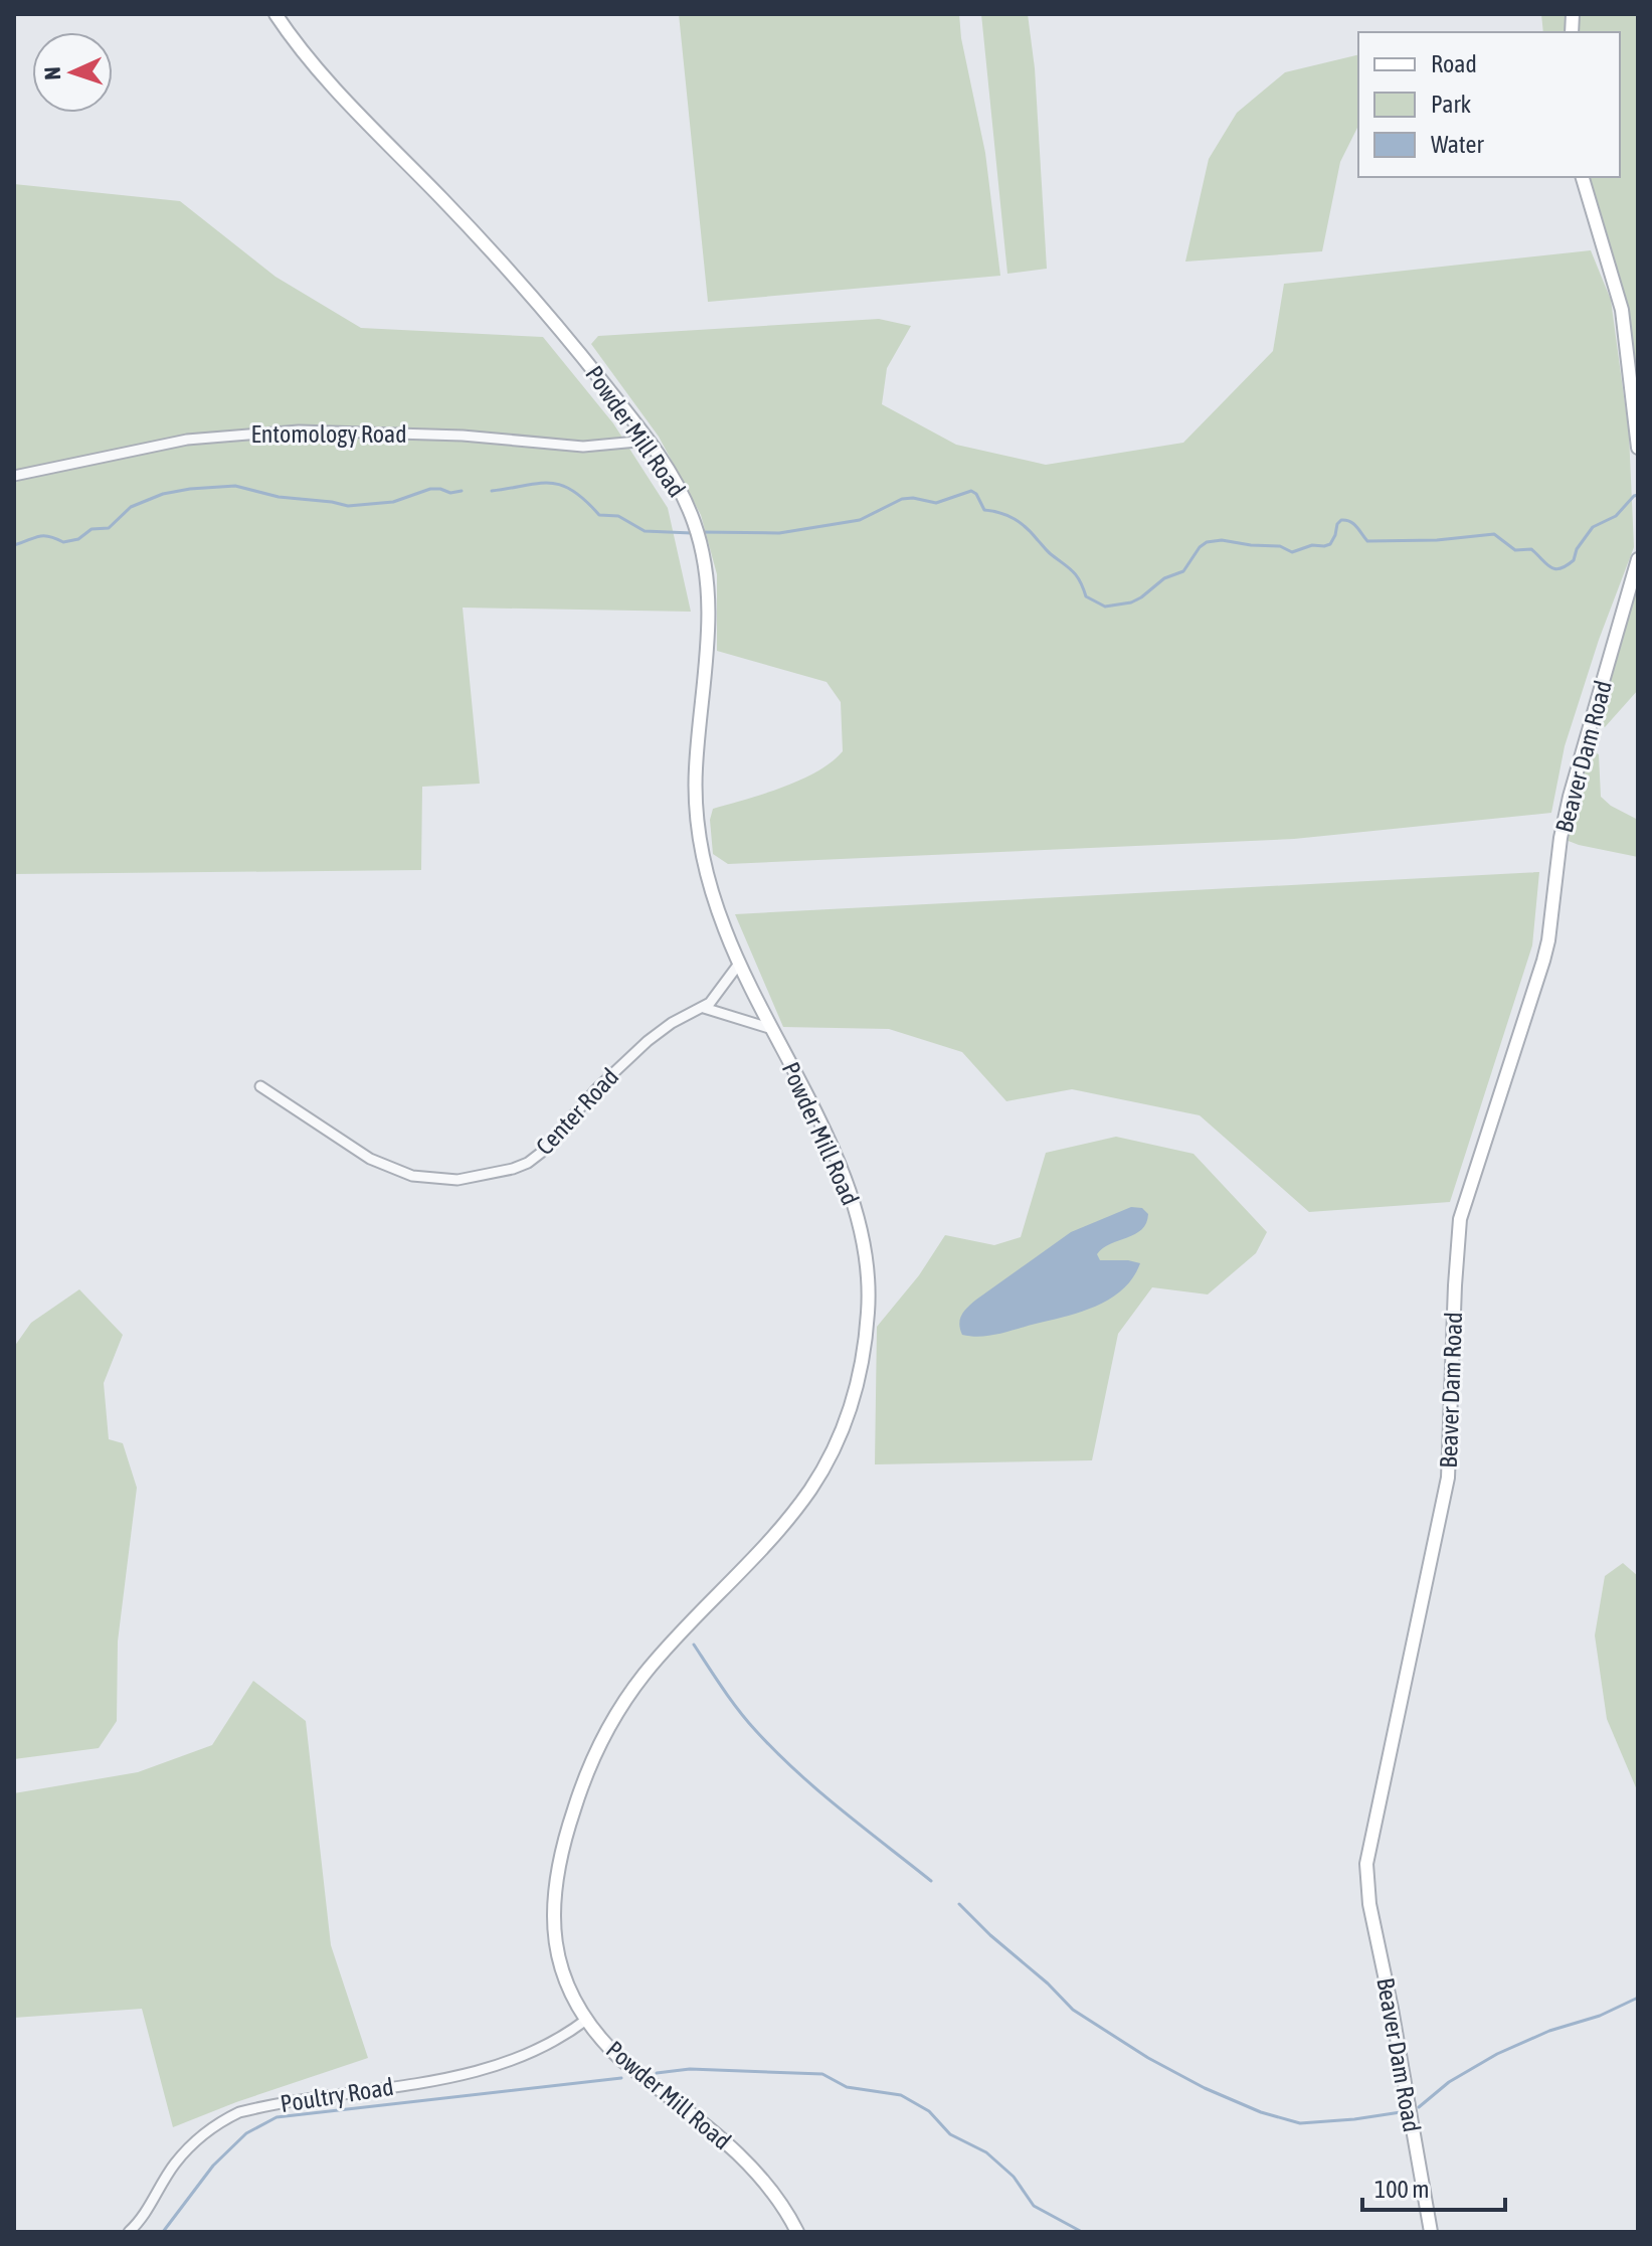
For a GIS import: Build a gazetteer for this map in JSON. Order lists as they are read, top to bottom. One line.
{"streets":{"main road":["Powder Mill Road","Beaver Dam Road"],"street":["Entomology Road","Center Road","Poultry Road"]},"crossings":[["Powder Mill Road","Entomology Road"],["Powder Mill Road","Center Road"],["Powder Mill Road","Poultry Road"]],"legend":["Road","Park","Water"],"scale_bar":"100 m","north":"left"}
